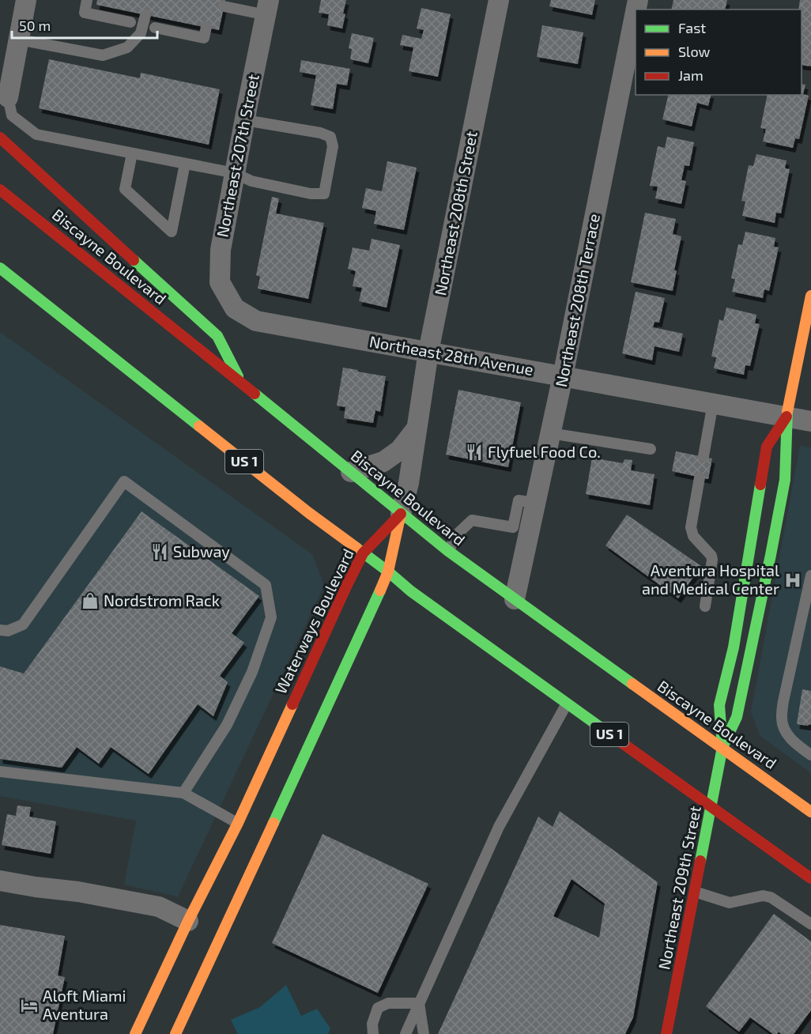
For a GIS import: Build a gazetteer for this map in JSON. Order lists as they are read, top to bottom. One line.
{"streets":{"main road":["Biscayne Boulevard","US 1","Waterways Boulevard","Northeast 209th Street"],"street":["Northeast 207th Street","Northeast 208th Street","Northeast 208th Terrace","Northeast 28th Avenue"]},"crossings":[["Northeast 207th Street","Northeast 28th Avenue"],["Northeast 208th Street","Biscayne Boulevard"],["Northeast 208th Street","Northeast 28th Avenue"],["Northeast 208th Street","Waterways Boulevard"],["Biscayne Boulevard","Northeast 208th Terrace"],["Biscayne Boulevard","Waterways Boulevard"],["Biscayne Boulevard","Northeast 209th Street"],["Northeast 208th Terrace","Northeast 28th Avenue"],["Northeast 28th Avenue","Northeast 209th Street"],["US 1","Waterways Boulevard"],["US 1","Northeast 209th Street"]],"places":{"restaurant":["Flyfuel Food Co.","Subway"],"hospital":["Aventura Hospital and Medical Center"],"shop":["Nordstrom Rack"],"hotel":["Aloft Miami Aventura"]},"legend":["Fast","Slow","Jam"],"scale_bar":"50 m"}
